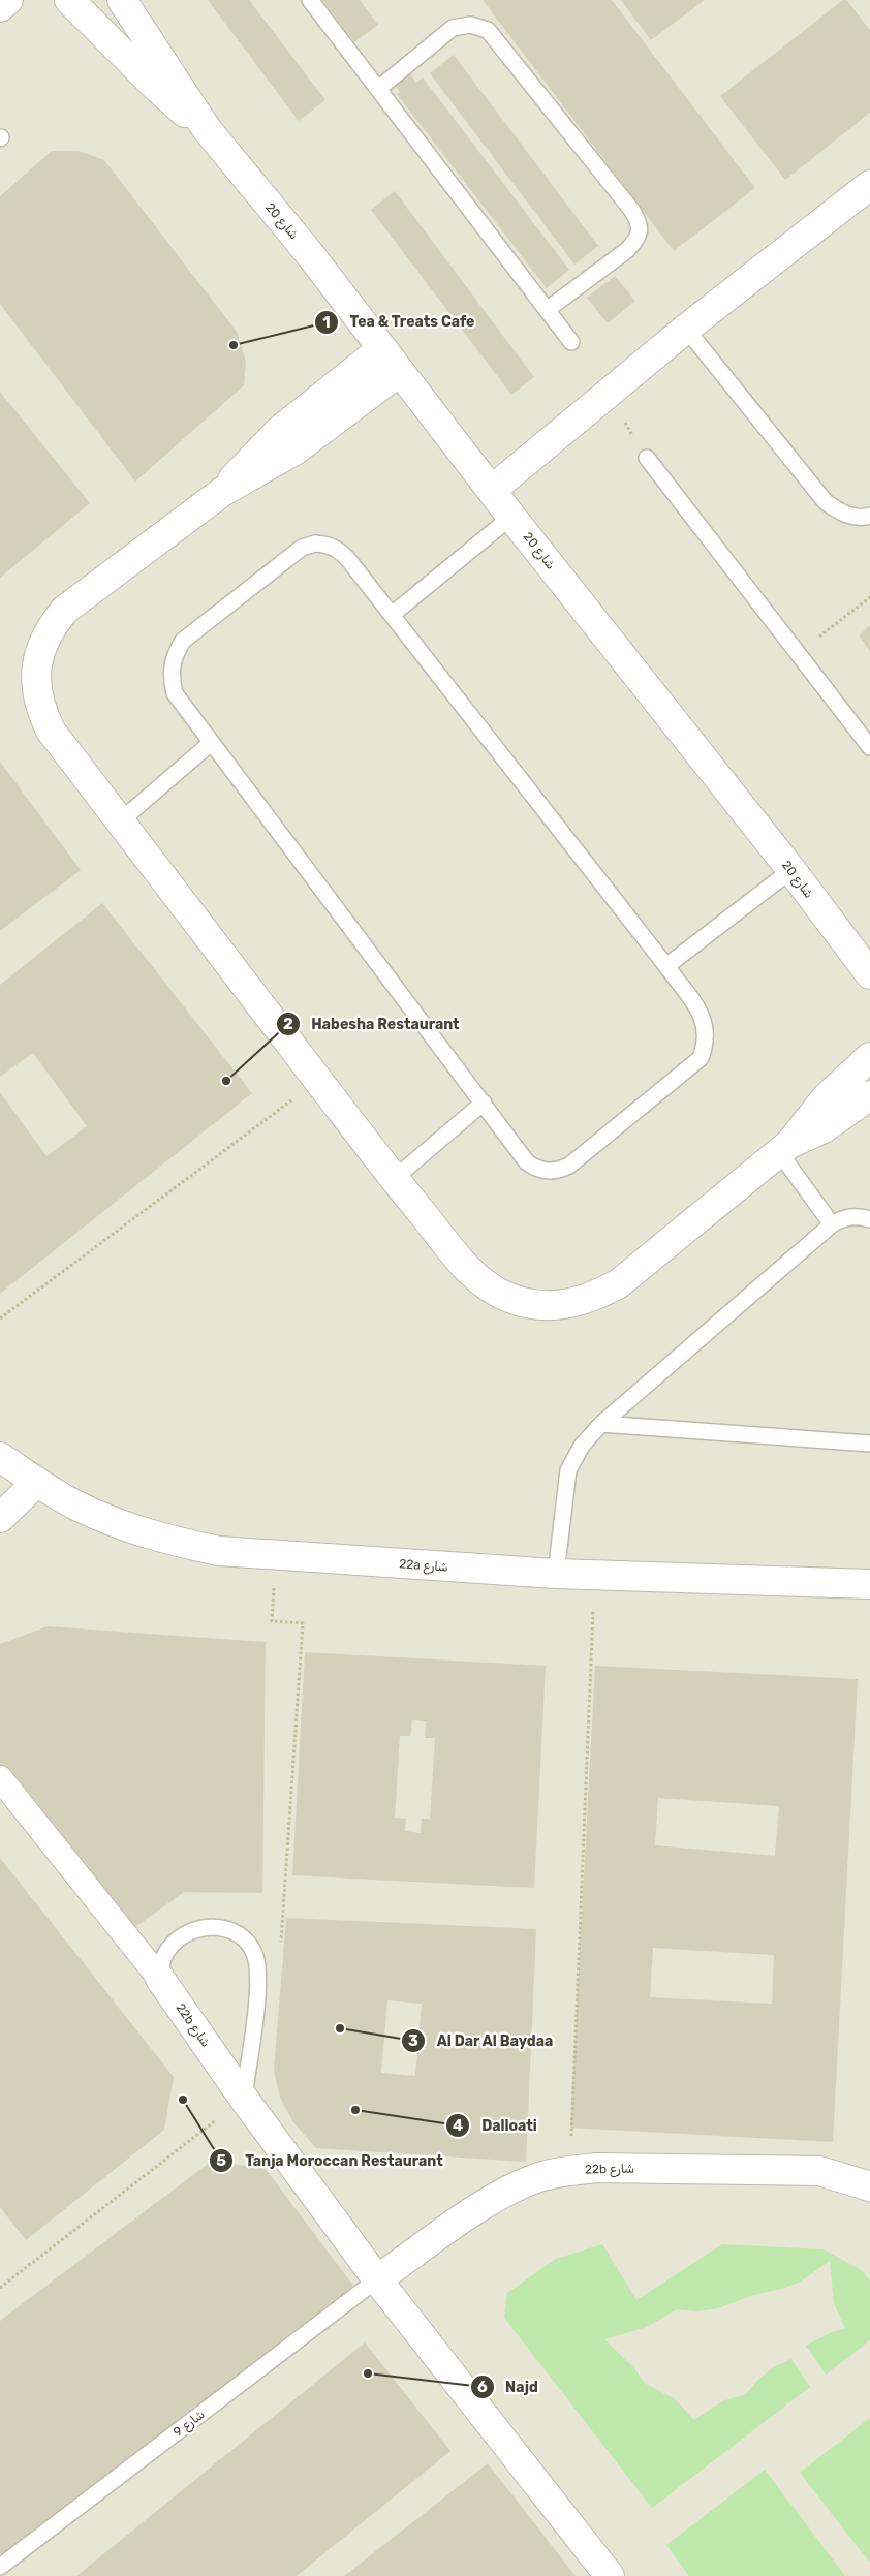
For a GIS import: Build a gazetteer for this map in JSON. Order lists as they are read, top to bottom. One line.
{"streets":{"street":["شارع 20","22a شارع","22b شارع"],"lane":["شارع 9"]},"crossings":[["22b شارع","شارع 9"]],"places":["Tea & Treats Cafe","Habesha Restaurant","Al Dar Al Baydaa","Tanja Moroccan Restaurant","Dalloati","Najd"]}
